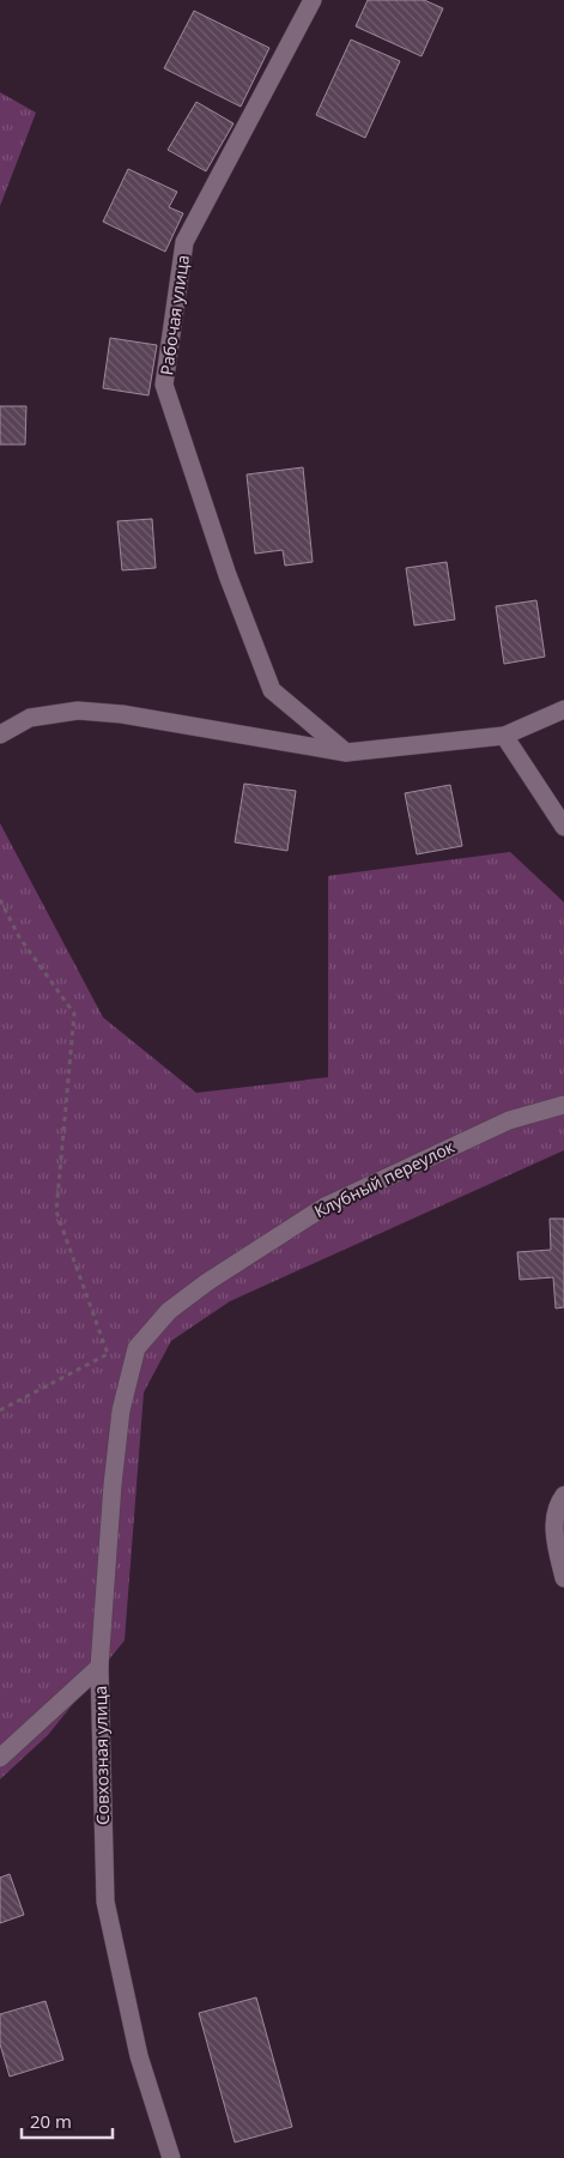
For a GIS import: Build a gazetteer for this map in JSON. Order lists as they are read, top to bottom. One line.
{"streets":{"street":["Рабочая улица","Клубный переулок","Совхозная улица"]},"crossings":[["Клубный переулок","Совхозная улица"]],"scale_bar":"20 m"}
